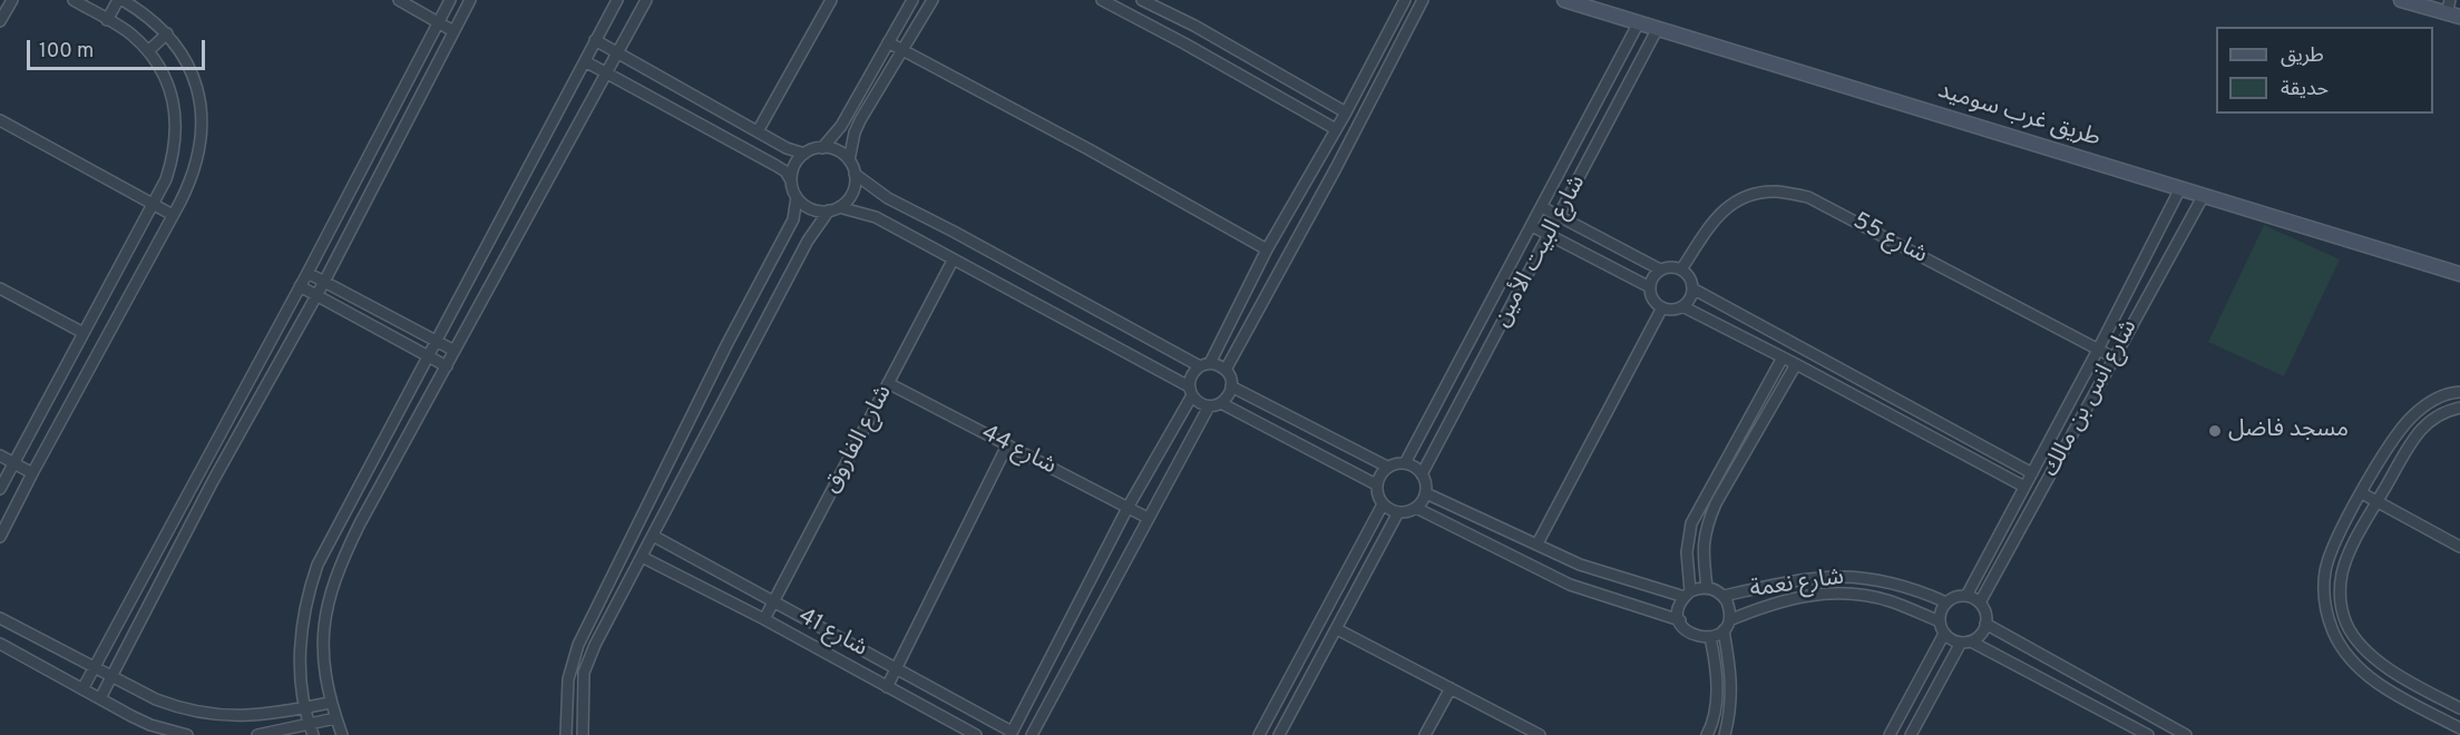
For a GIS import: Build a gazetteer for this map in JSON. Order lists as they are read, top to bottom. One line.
{"streets":{"street":["طريق غرب سوميد","شارع 55","شارع البيت الأمين","شارع انس بن مالك","شارع الفاروق","شارع 44","شارع نعمة","شارع 41"]},"crossings":[["طريق غرب سوميد","شارع البيت الأمين"],["طريق غرب سوميد","شارع انس بن مالك"],["شارع 55","شارع انس بن مالك"],["شارع انس بن مالك","شارع نعمة"],["شارع الفاروق","شارع 44"],["شارع الفاروق","شارع 41"]],"places":["مسجد فاضل"],"legend":["طريق","حديقة"],"scale_bar":"100 m"}
